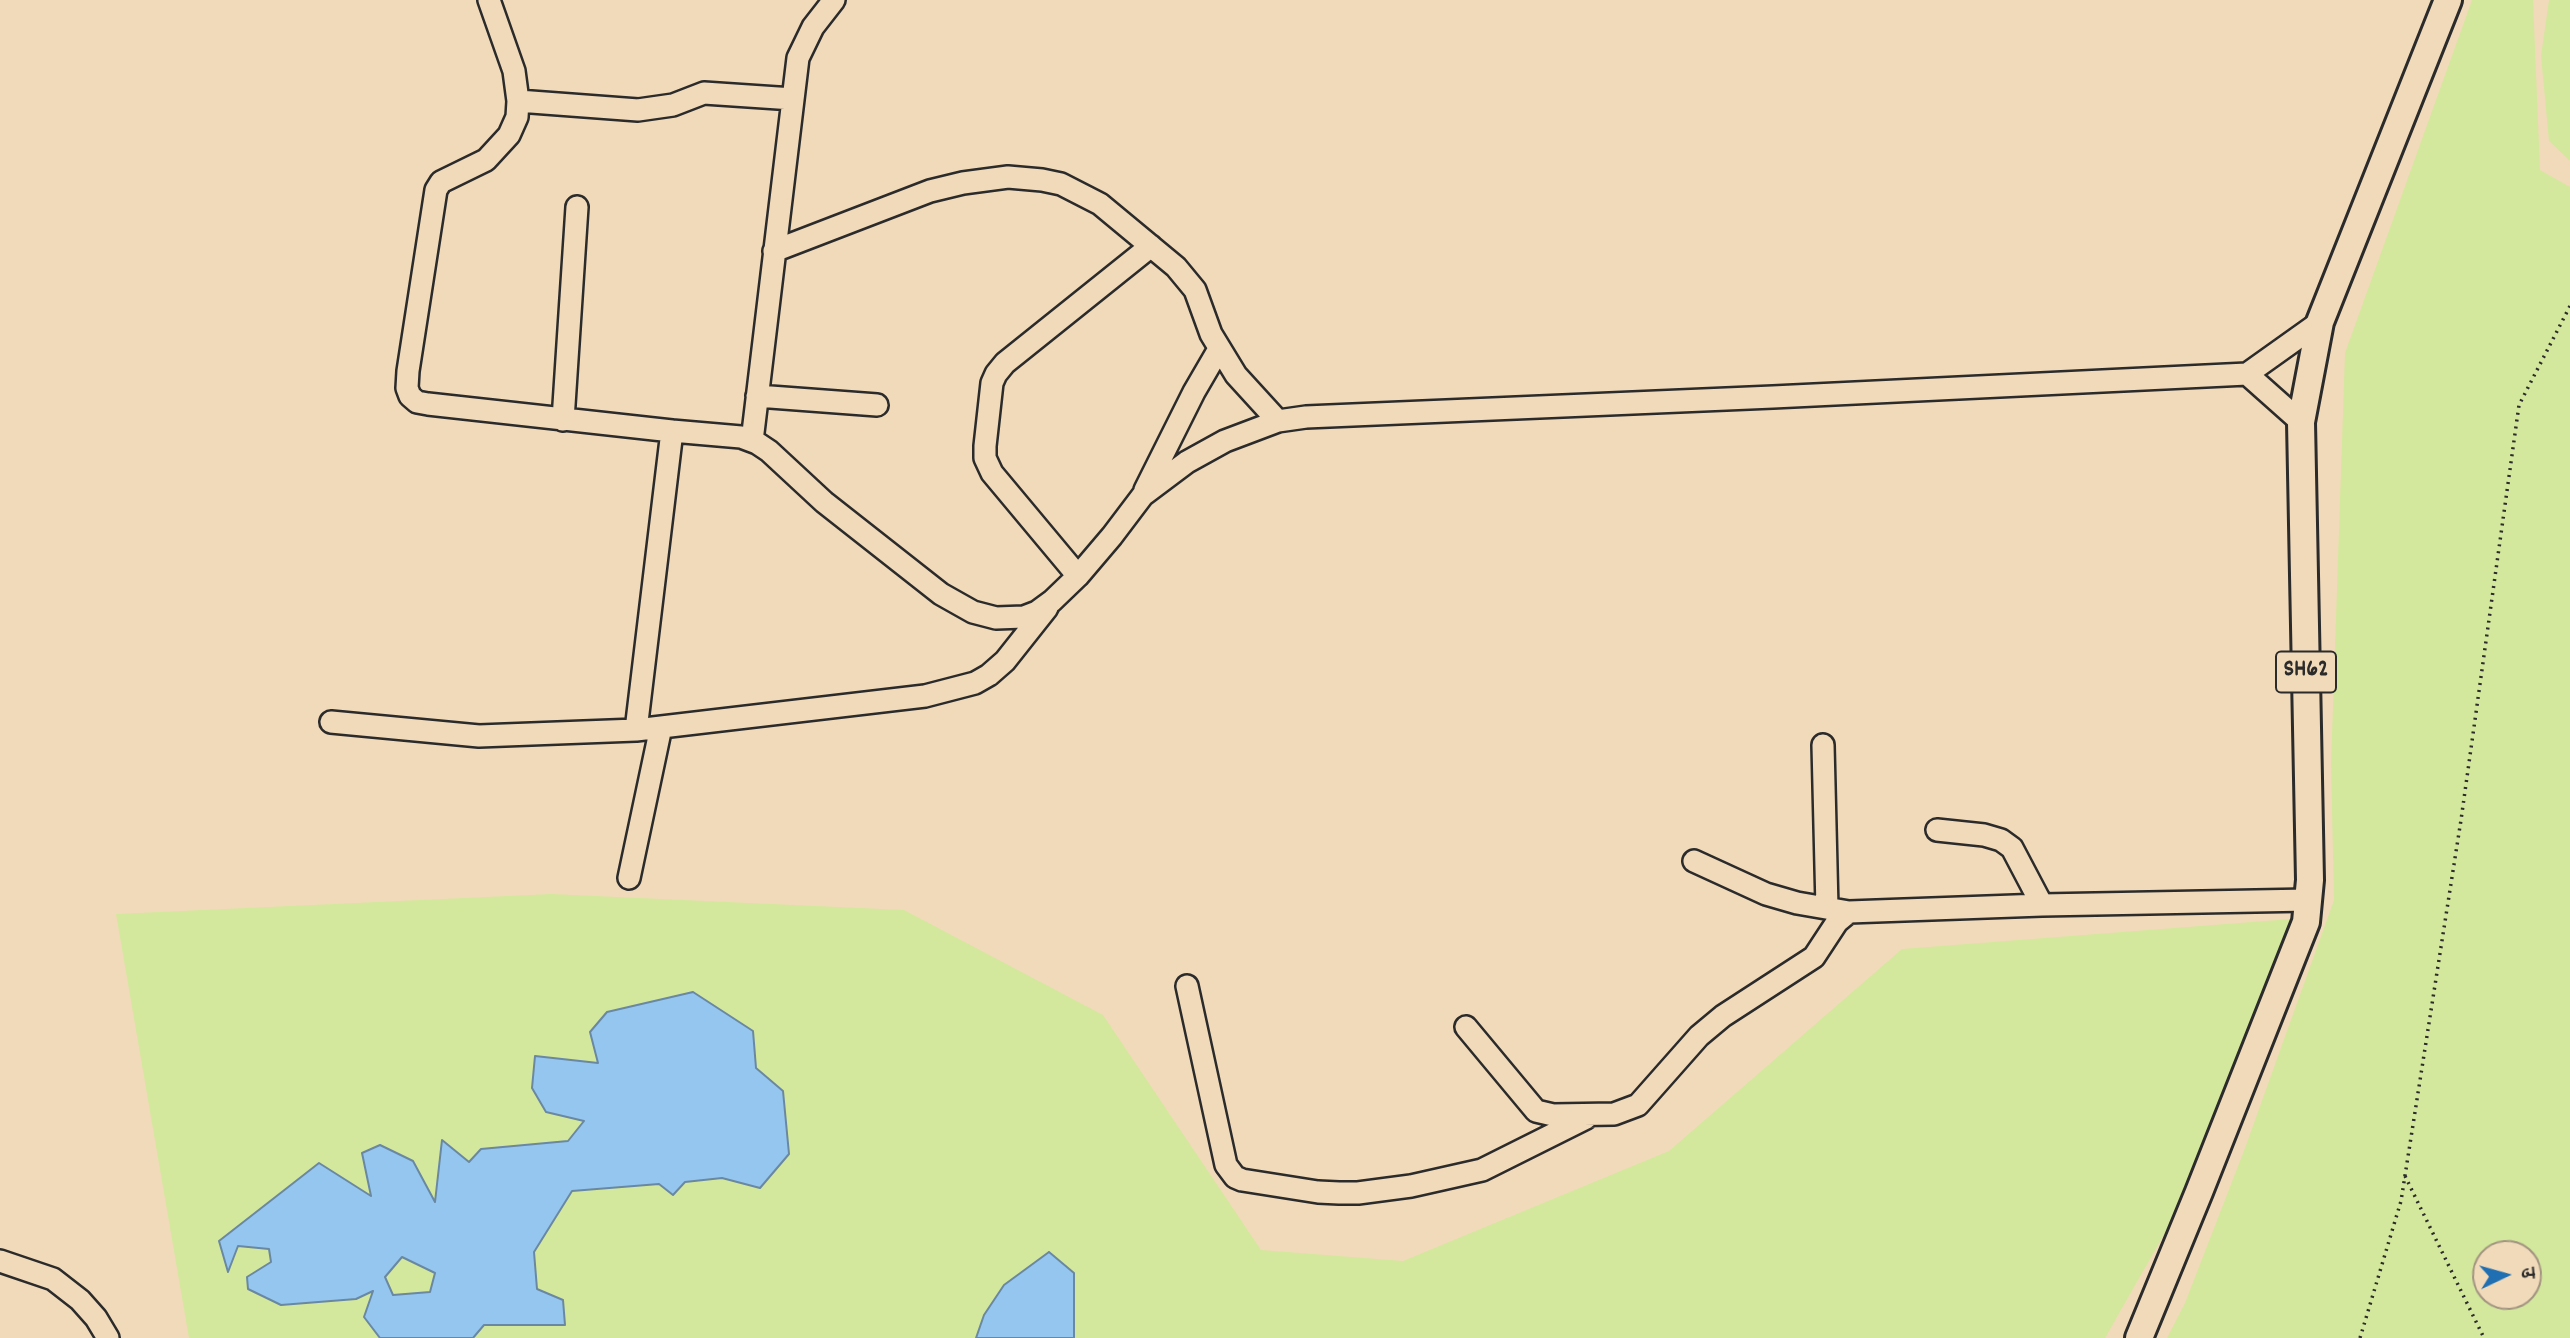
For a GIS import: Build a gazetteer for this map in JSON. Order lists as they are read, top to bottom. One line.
{"streets":{"main road":["SH62"]},"north":"right"}
